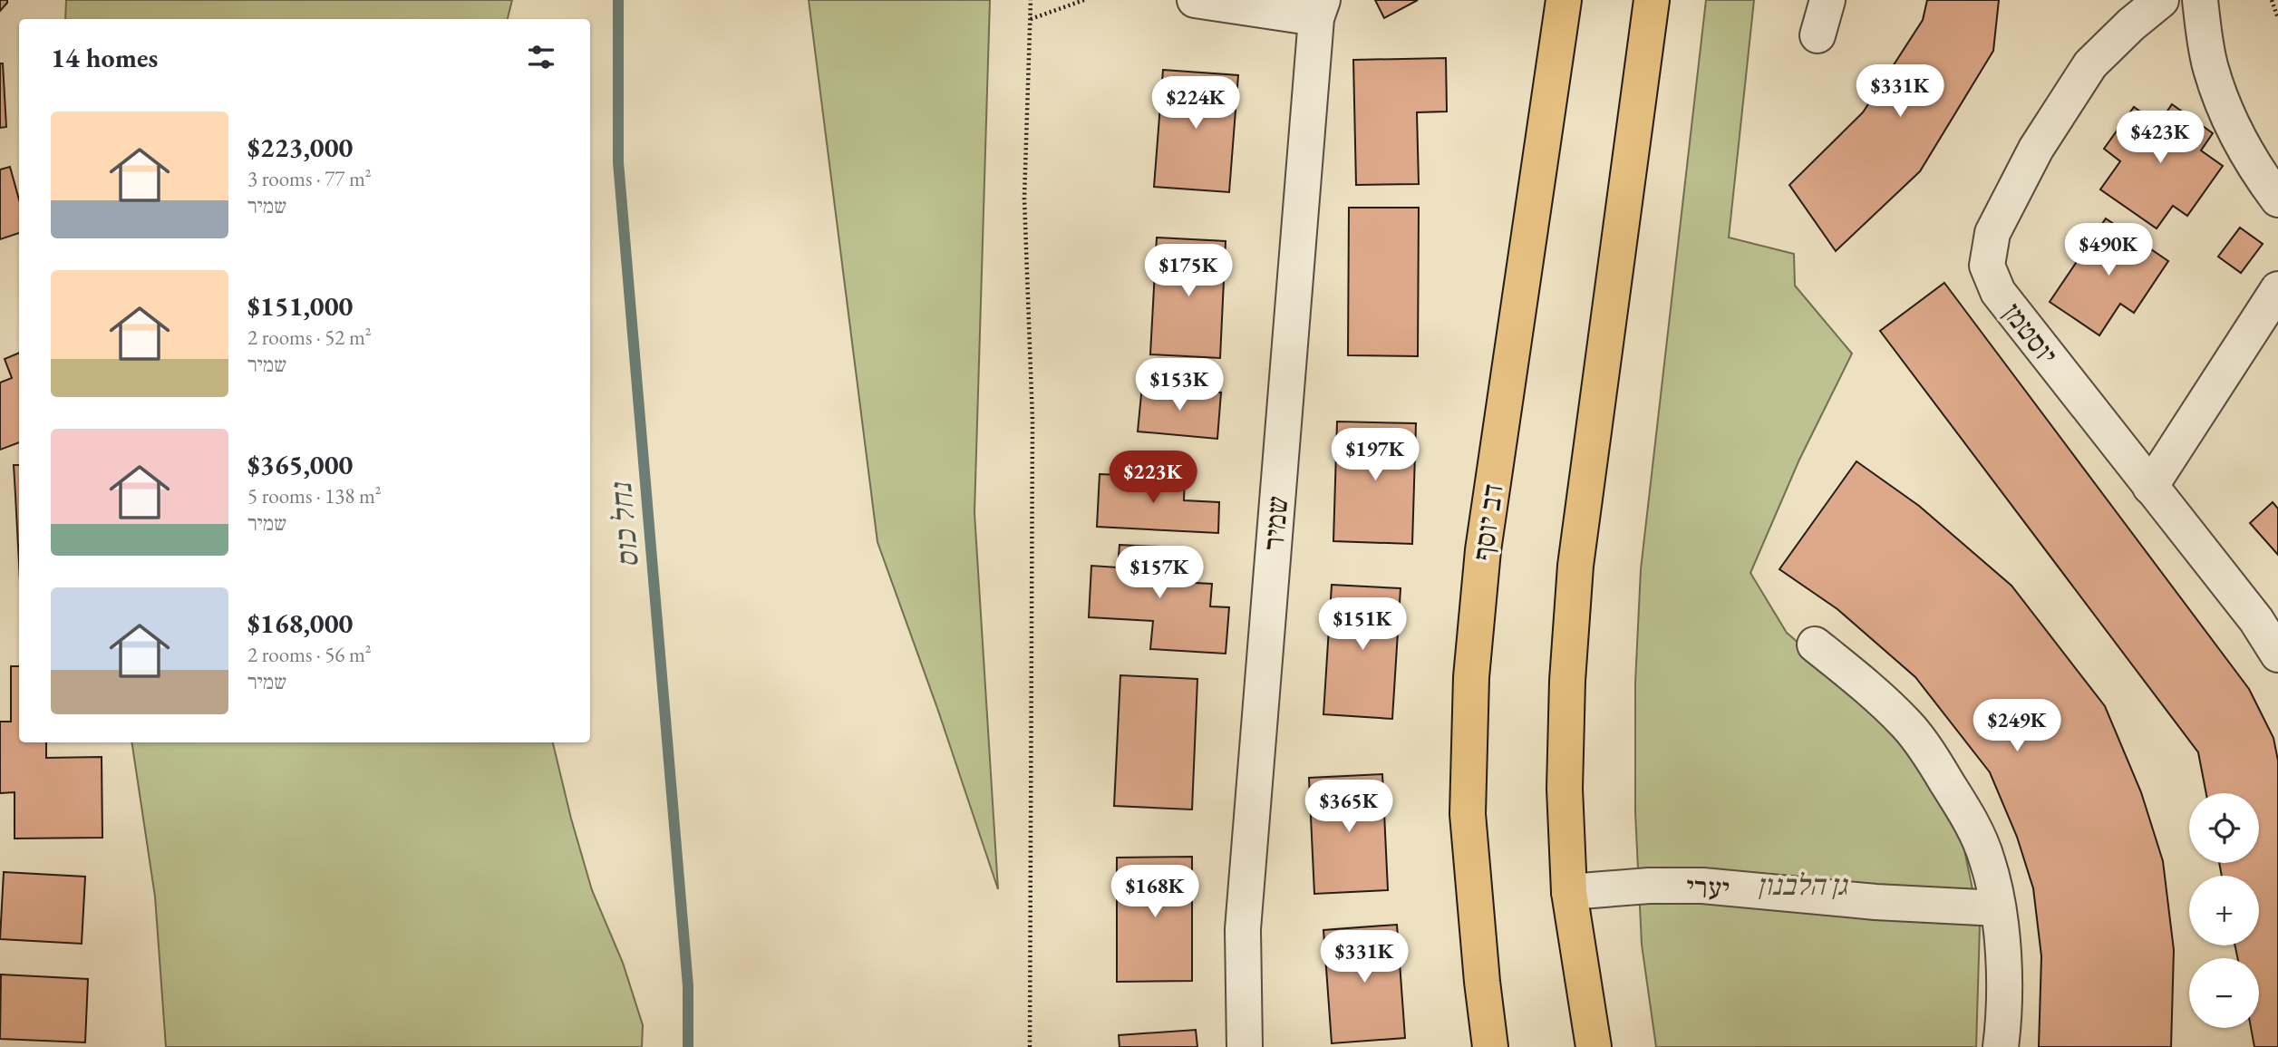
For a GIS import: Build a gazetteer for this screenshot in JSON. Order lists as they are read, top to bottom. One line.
{"streets":{"main road":["דב יוסף"],"street":["יוסטמן","שמיר","יערי"]},"water":["נחל כוס"],"parks":["גן הלבנון"],"page":{"heading":"14 homes","price":["$331K","$224K","$423K","$490K","$175K","$153K","$197K","$223K","$157K","$151K","$249K","$365K","$168K","$331K"],"list":[{"name":"$223,000","note":"3 rooms · 77 m² · שמיר"},{"name":"$151,000","note":"2 rooms · 52 m² · שמיר"},{"name":"$365,000","note":"5 rooms · 138 m² · שמיר"},{"name":"$168,000","note":"2 rooms · 56 m² · שמיר"}],"map_buttons":["+","−"]}}
